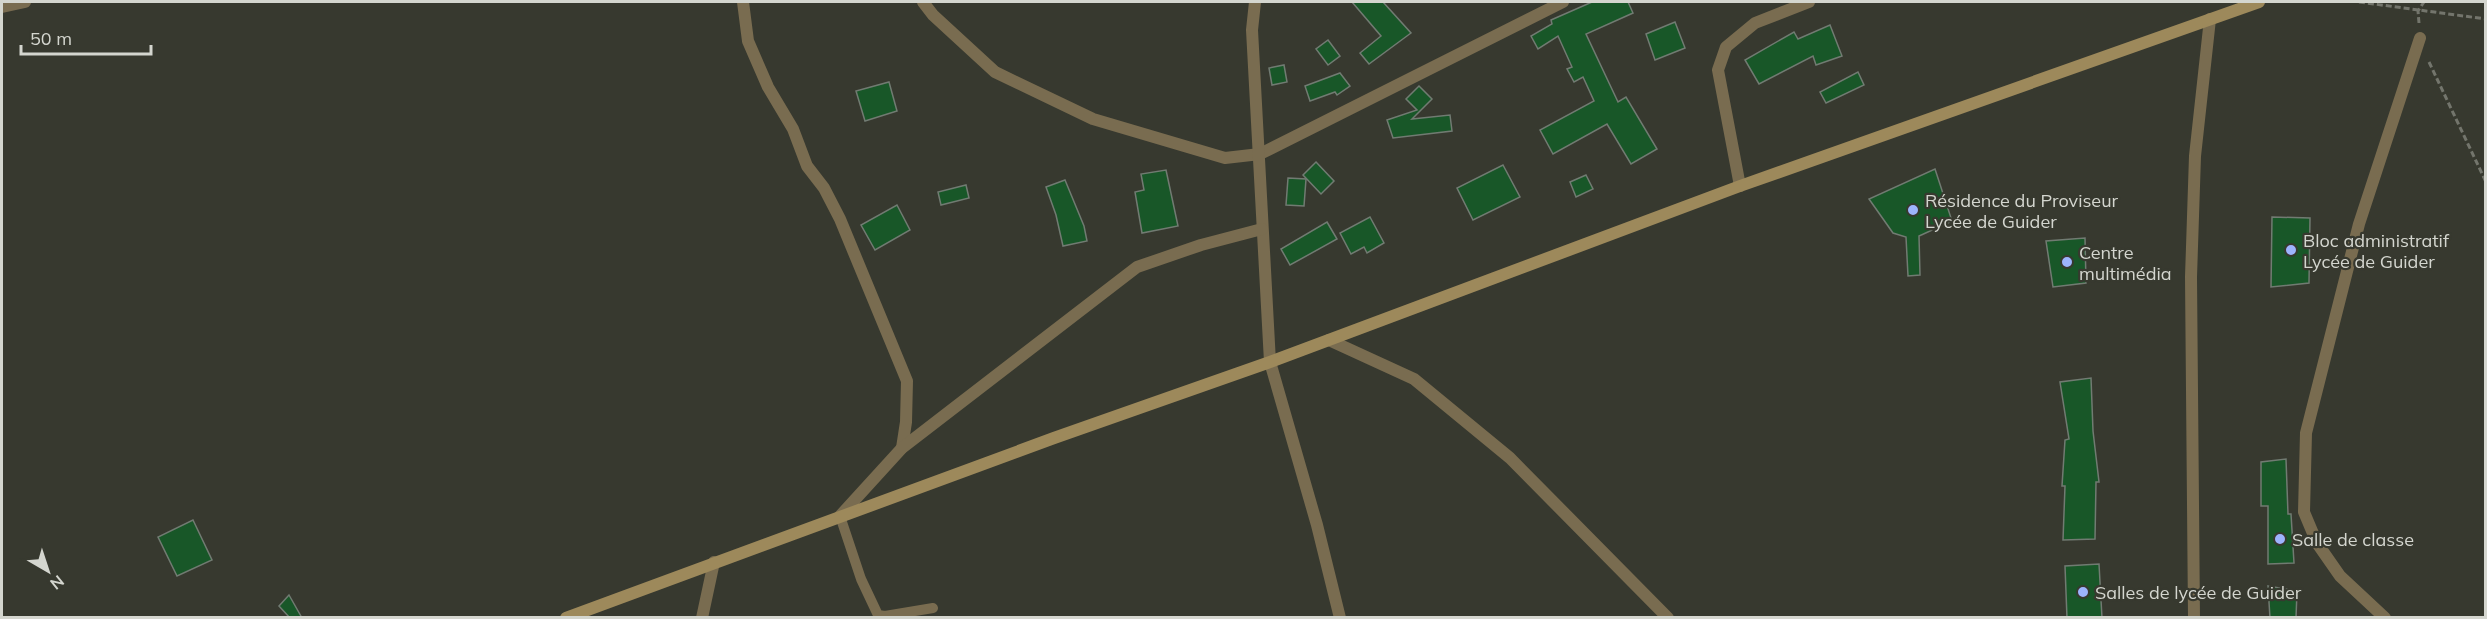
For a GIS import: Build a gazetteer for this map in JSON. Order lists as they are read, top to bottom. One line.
{"places":["Résidence du Proviseur Lycée de Guider","Bloc administratif Lycée de Guider","Centre multimédia","Salle de classe","Salles de lycée de Guider"],"scale_bar":"50 m","north":"bottom right"}
